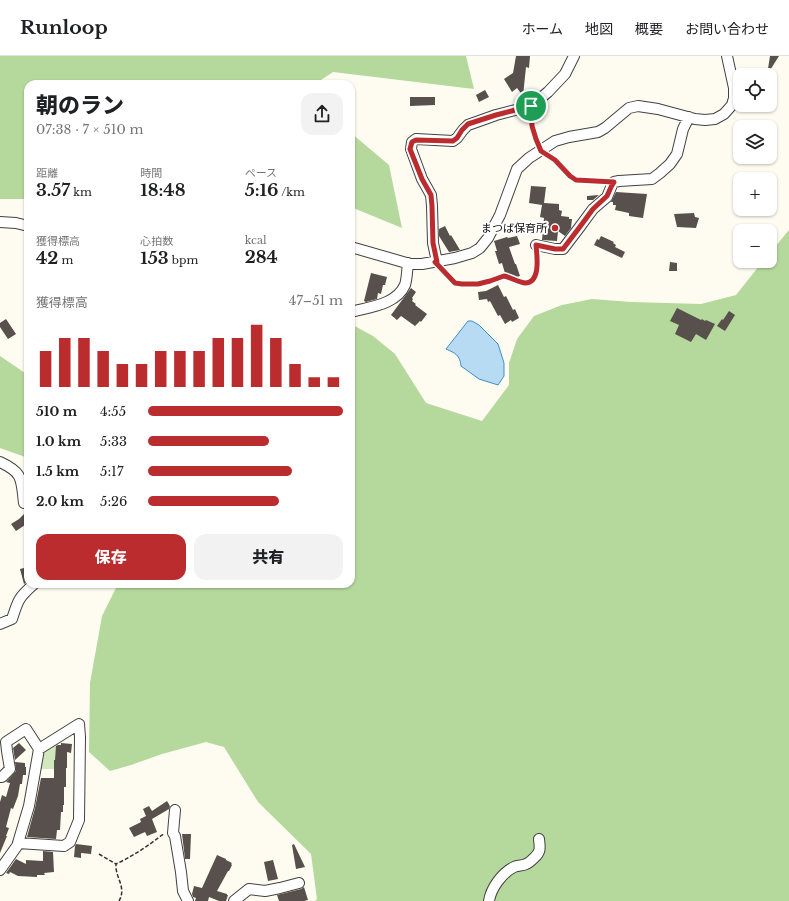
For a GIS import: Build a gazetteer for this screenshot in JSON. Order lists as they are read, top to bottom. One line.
{"places":["まつば保育所"],"page":{"header":"Runloop","nav":["ホーム","地図","概要","お問い合わせ"],"map_buttons":["+","−"],"heading":["朝のラン","07:38 · 7 × 510 m"],"stats":[["距離","3.57 km"],["時間","18:48"],["ペース","5:16 /km"],["獲得標高","42 m"],["心拍数","153 bpm"],["kcal","284"]],"chart":["獲得標高","47–51 m"],"list":[{"name":"510 m","note":"4:55"},{"name":"1.0 km","note":"5:33"},{"name":"1.5 km","note":"5:17"},{"name":"2.0 km","note":"5:26"}],"buttons":["保存","共有"]}}
